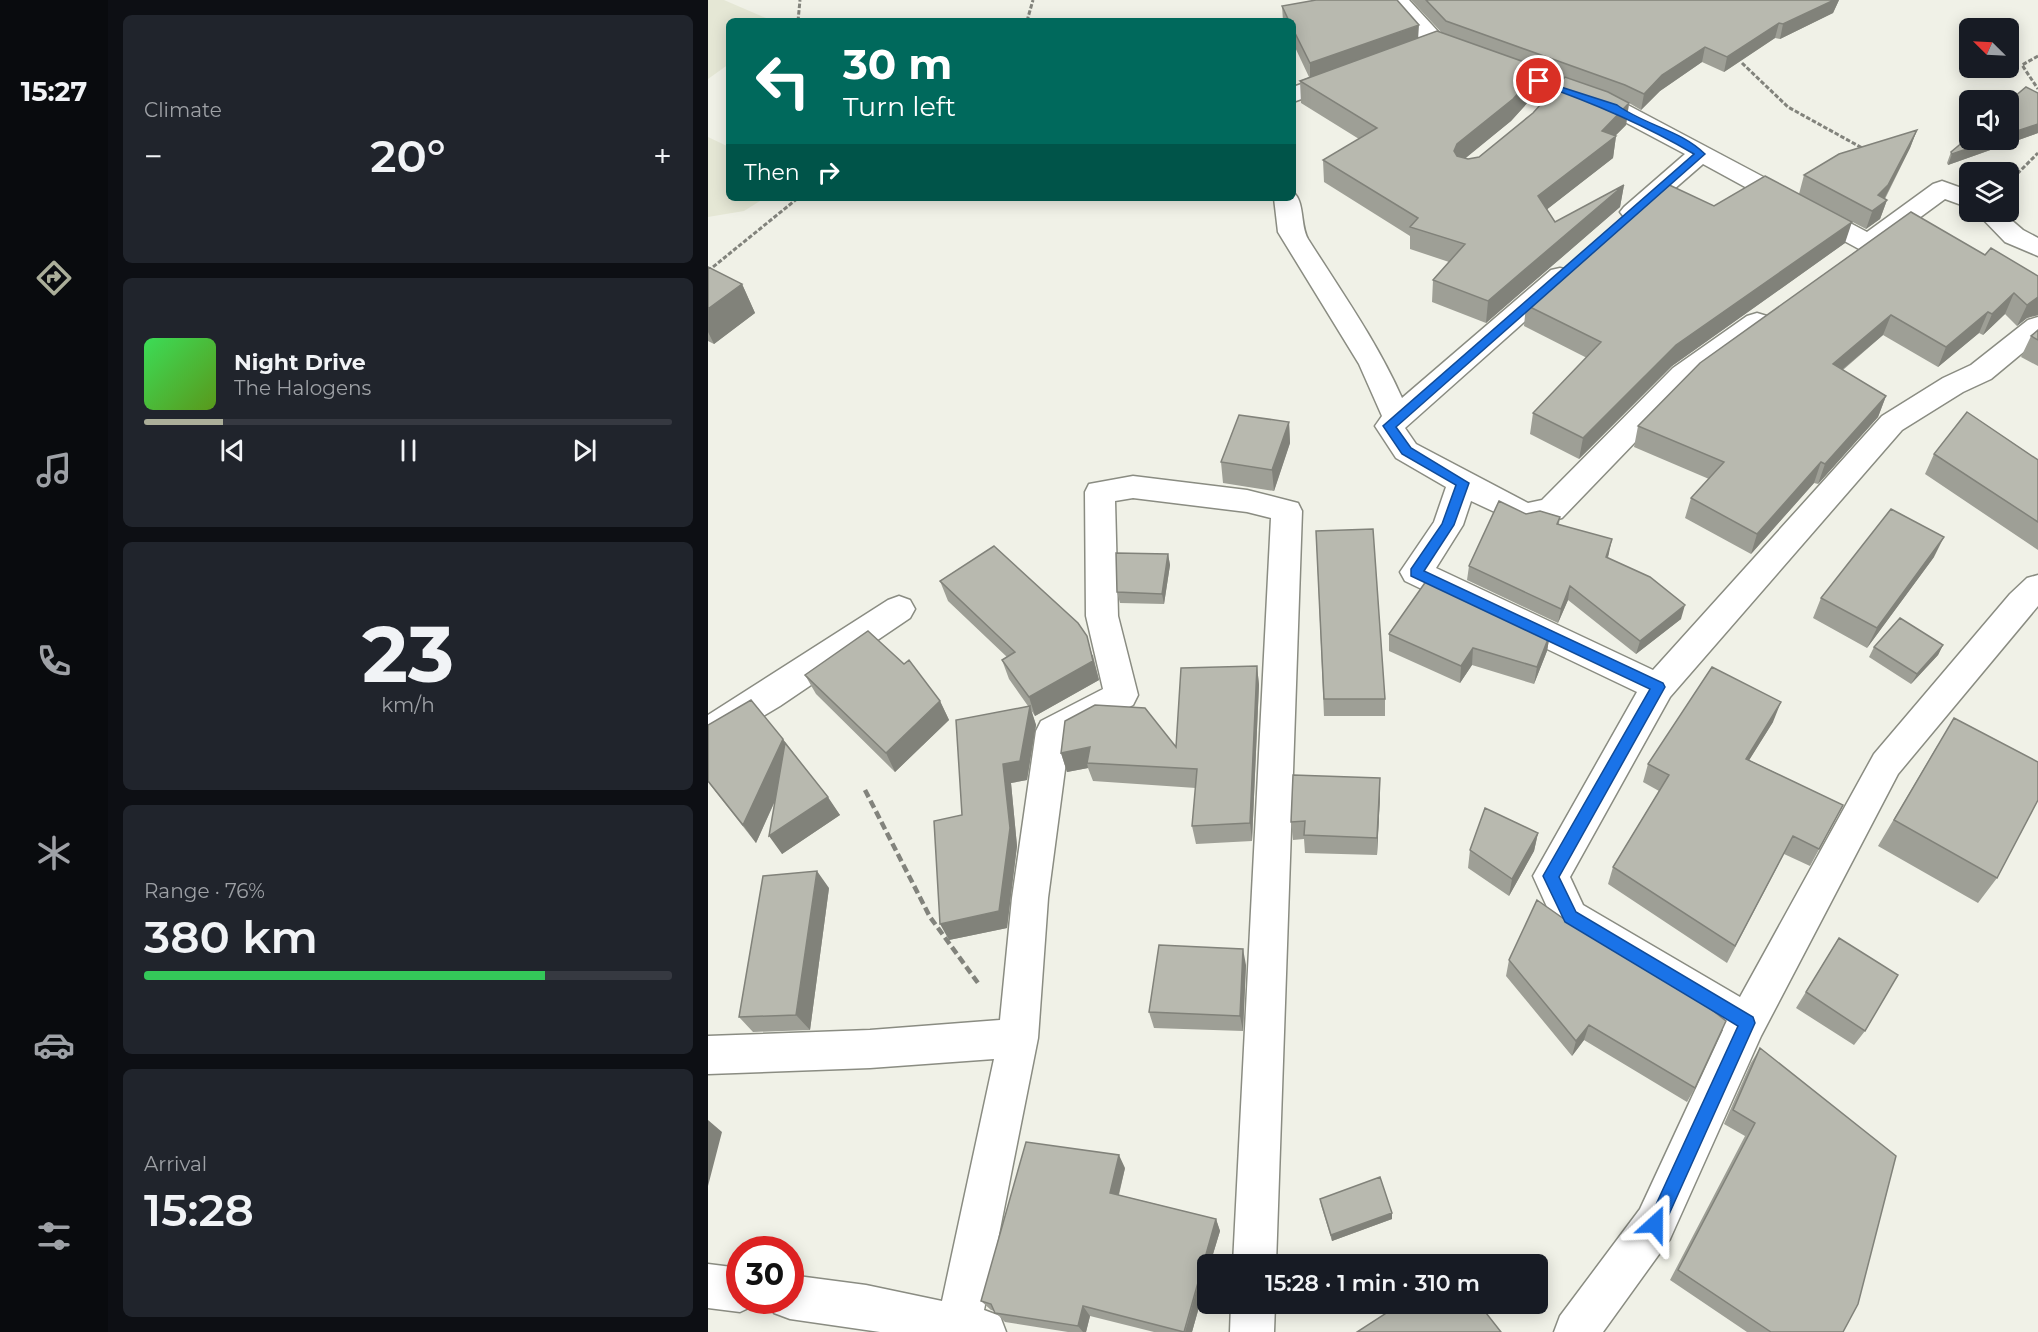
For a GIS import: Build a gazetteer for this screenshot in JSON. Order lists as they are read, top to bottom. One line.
{"north":"top left","page":{"tabs":"15:27","tile":["Climate",["23","km/h"],["Range · 76%","380 km"],["Arrival","15:28"]],"turn":["30 m","Turn left"],"heat":["−","20°","+"],"then":"Then","song":["Night Drive","The Halogens"],"limit":"30","trip":"15:28 · 1 min · 310 m"}}
